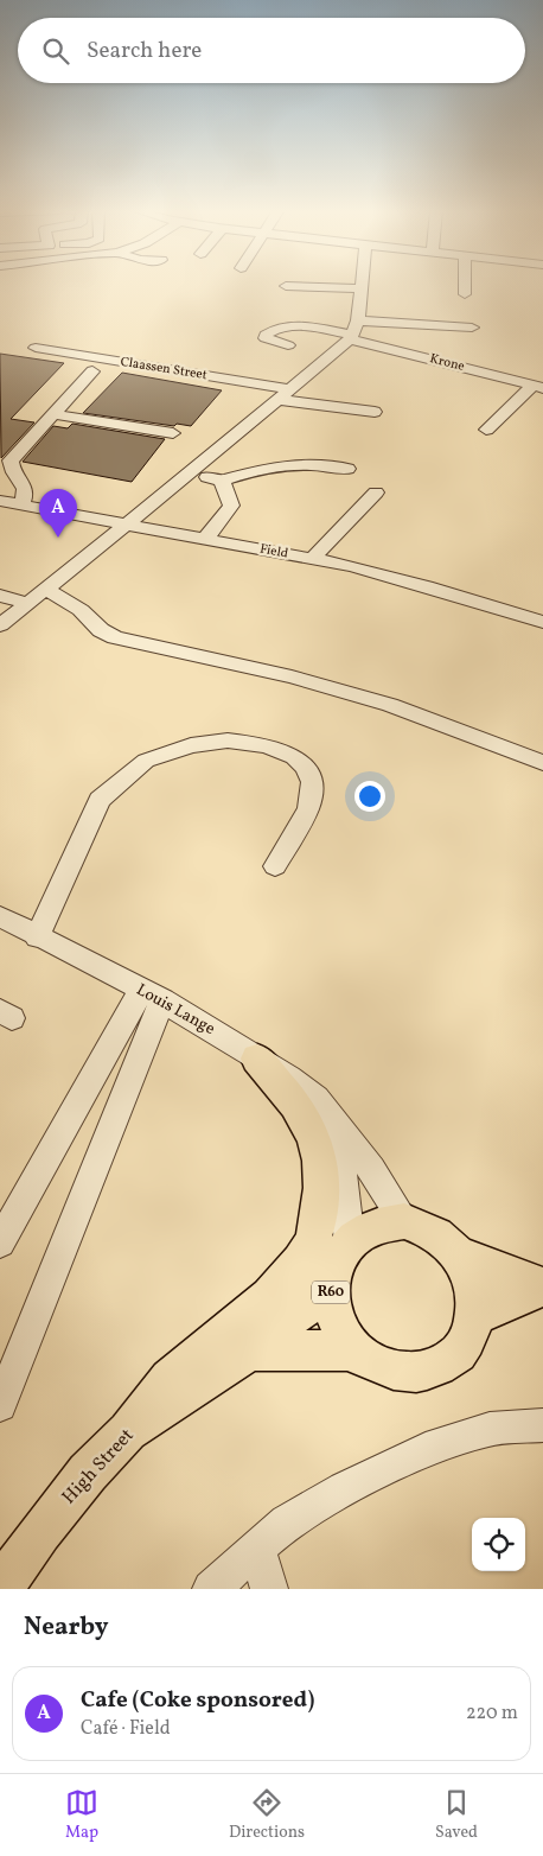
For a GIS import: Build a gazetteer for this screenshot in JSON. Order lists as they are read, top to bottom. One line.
{"streets":{"main road":["R60","High Street"],"street":["Krone","Claassen Street","Field","Louis Lange"]},"crossings":[["Louis Lange","R60"],["Louis Lange","High Street"],["R60","High Street"]],"page":{"search":"Search here","pins":"A","heading":"Nearby","list":[{"mark":"A","name":"Cafe (Coke sponsored)","note":"Café · Field","value":"220 m"}],"nav":["Map","Directions","Saved"]}}
